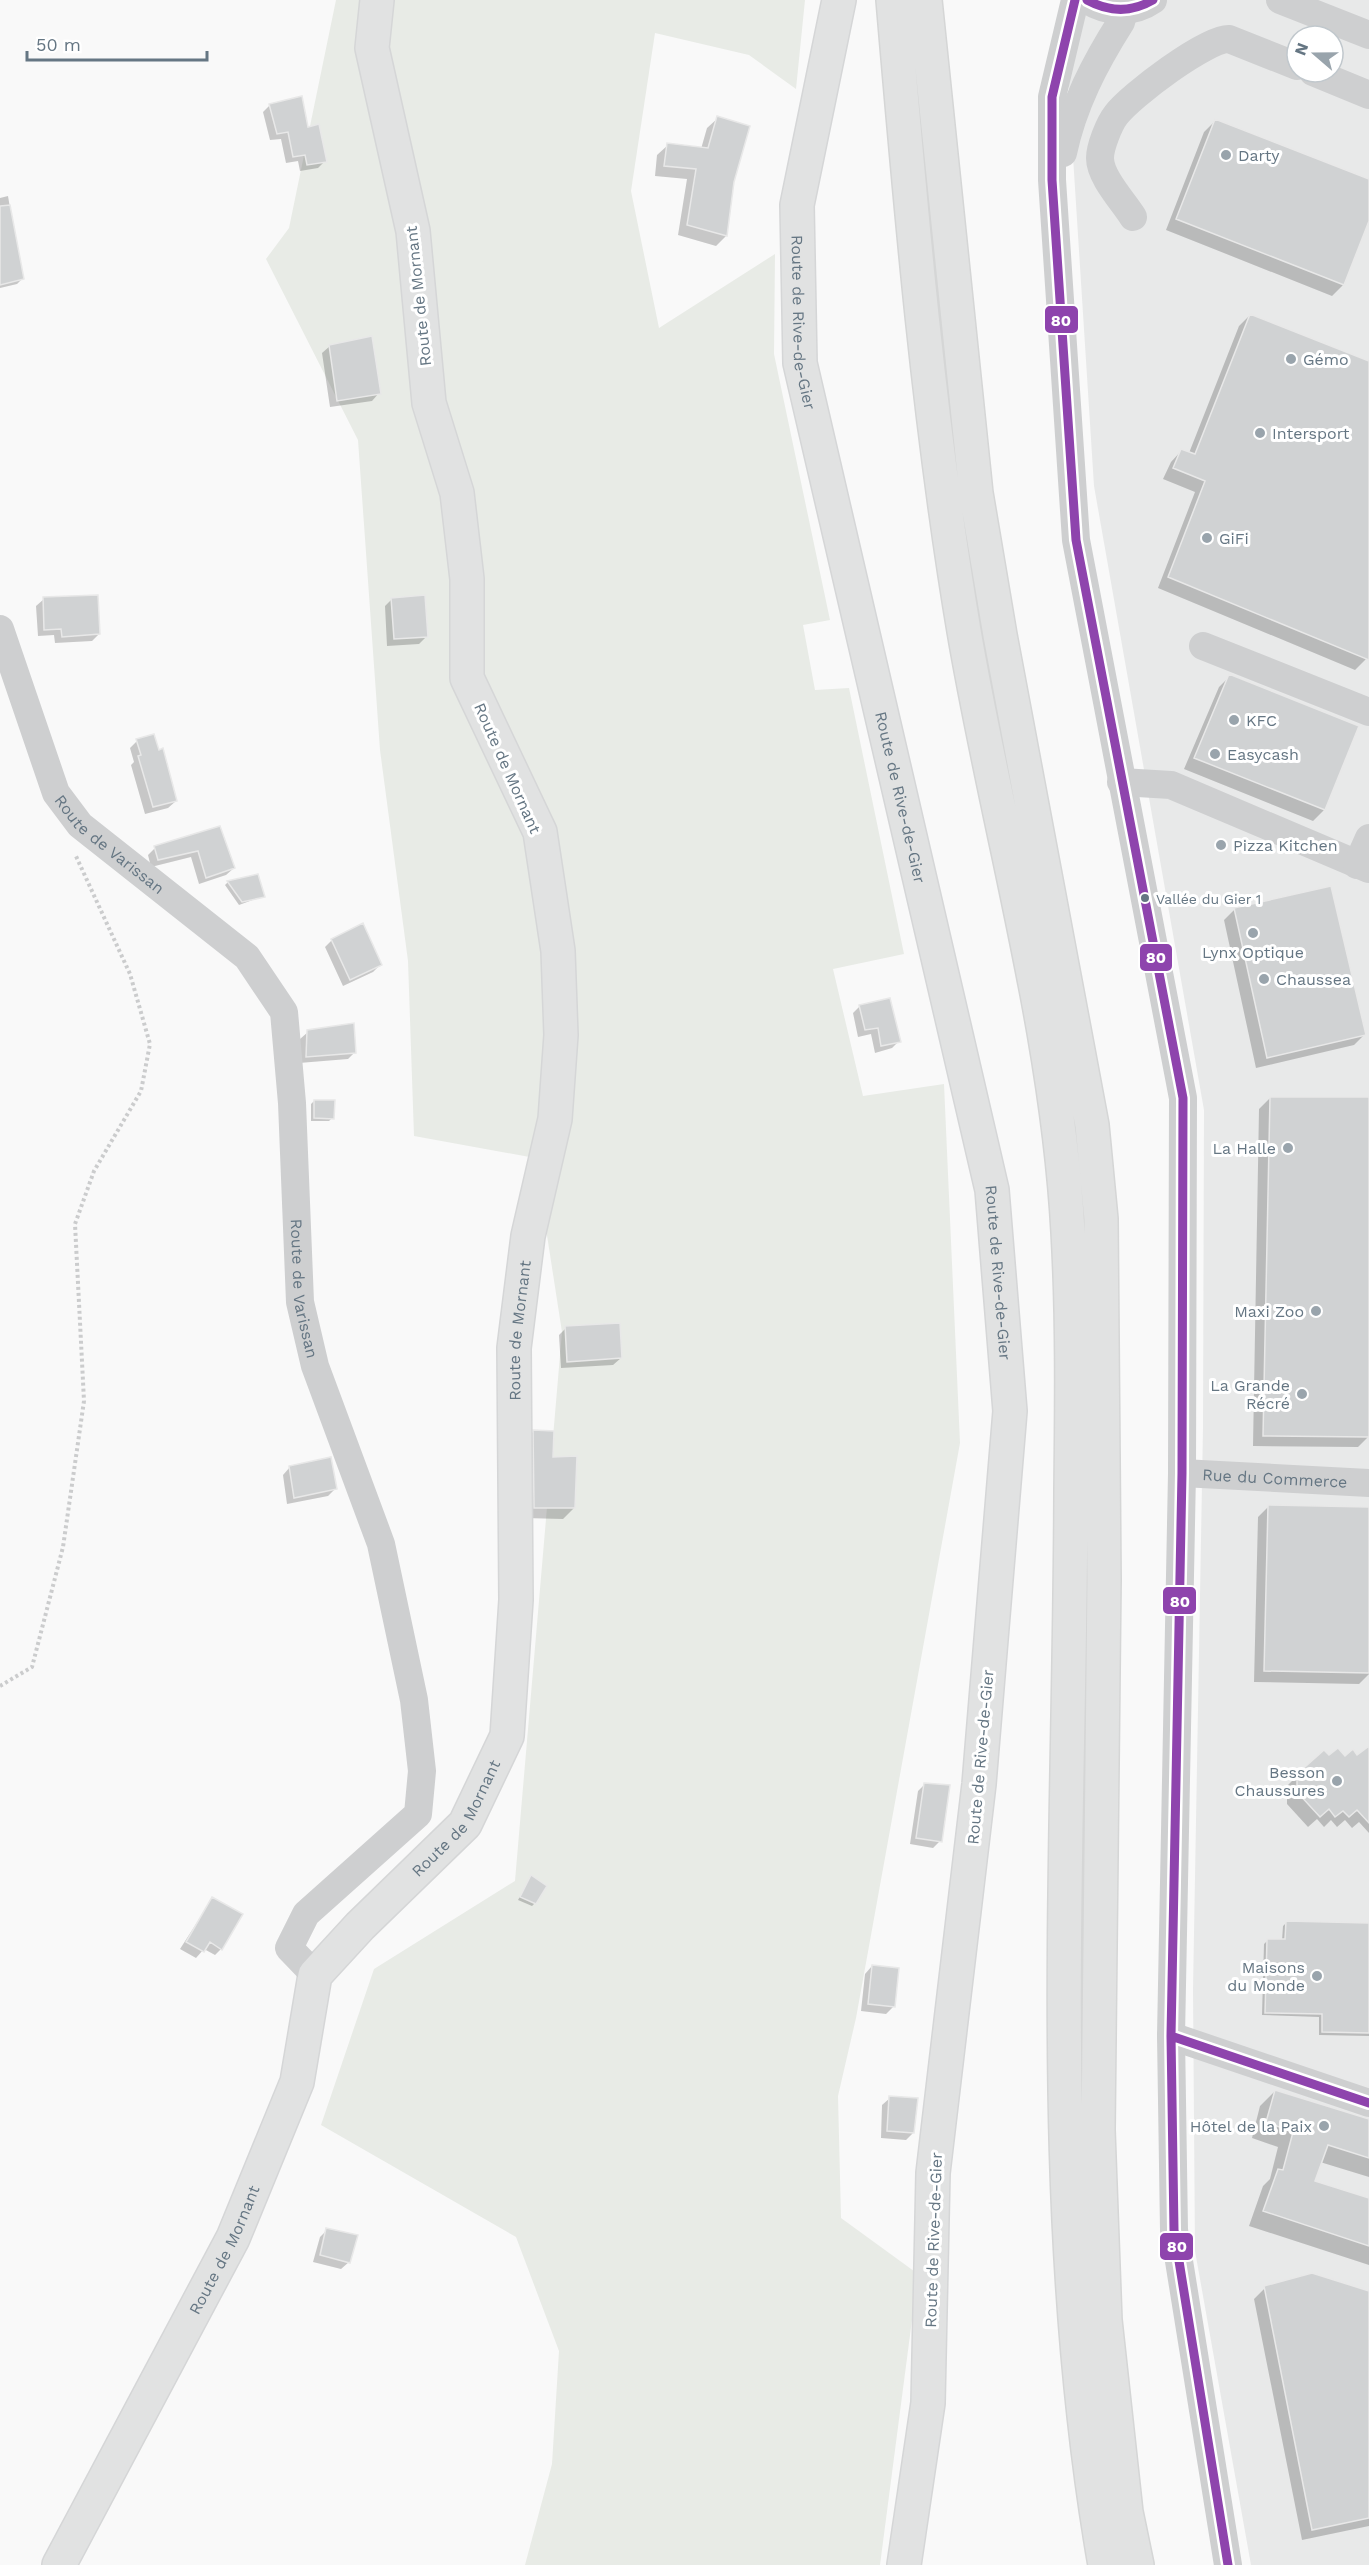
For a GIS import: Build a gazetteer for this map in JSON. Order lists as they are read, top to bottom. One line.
{"streets":{"main road":["Route de Mornant","Route de Rive-de-Gier"],"street":["Route de Varissan","Rue du Commerce"]},"crossings":[["Route de Mornant","Route de Varissan"]],"places":["Darty","Gémo","Intersport","GiFi","KFC","Easycash","Pizza Kitchen","Vallée du Gier 1","Lynx Optique","Chaussea","La Halle","Maxi Zoo","La Grande Récré","Besson Chaussures","Maisons du Monde","Hôtel de la Paix"],"lines":["transit line 80"],"scale_bar":"50 m","north":"left"}
